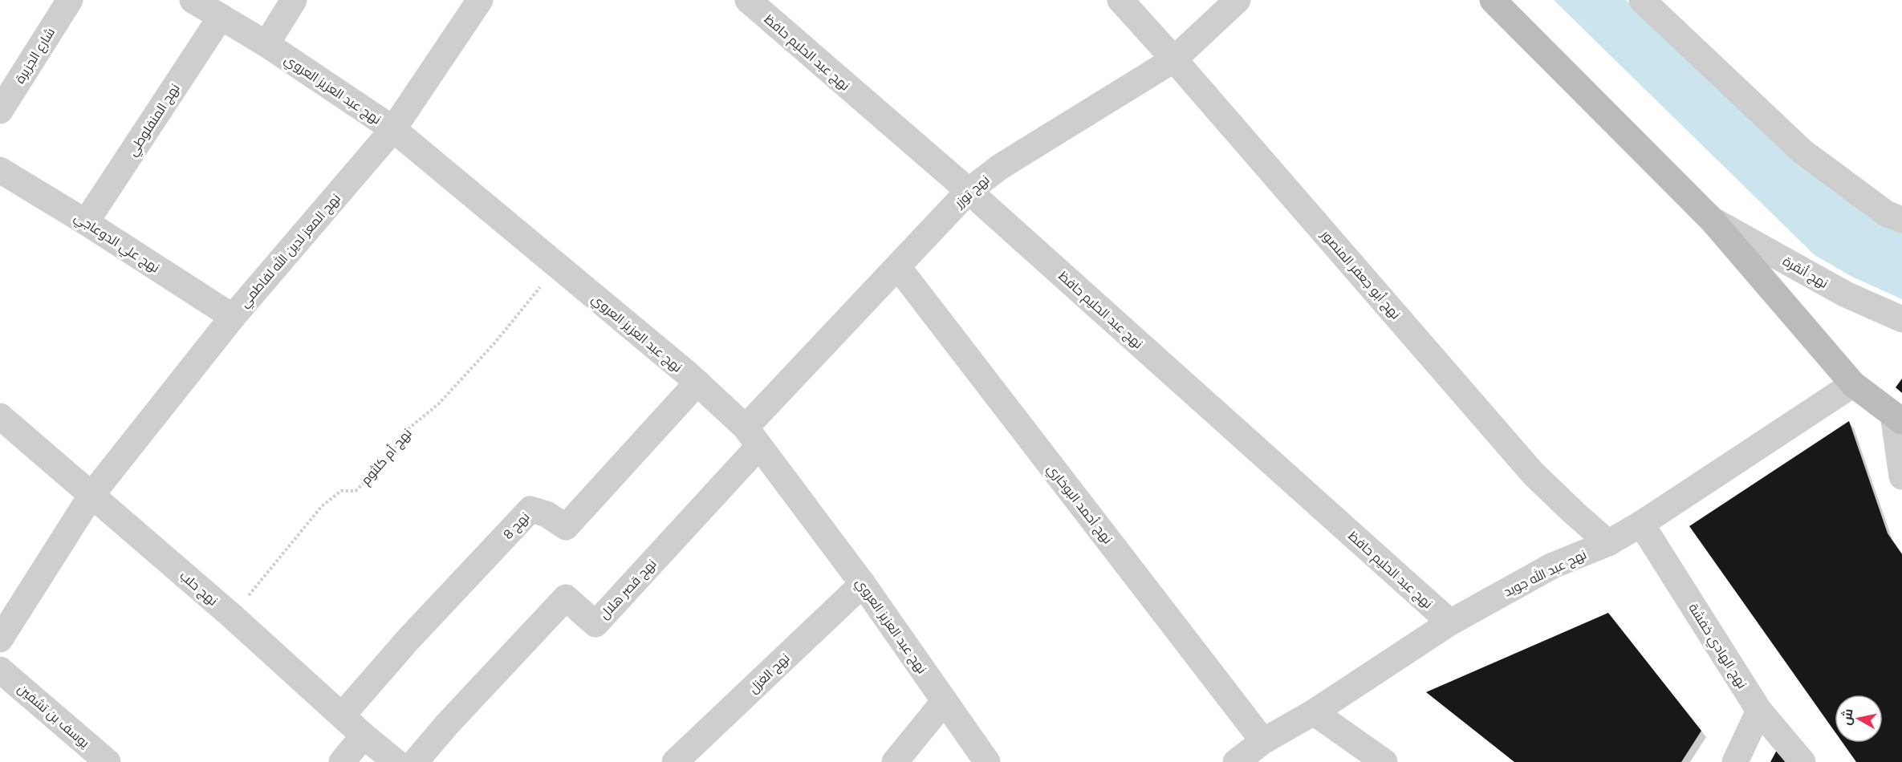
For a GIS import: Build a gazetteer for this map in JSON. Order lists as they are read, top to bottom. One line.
{"streets":{"street":["نهج عبد الحليم حافظ","شارع الجزيرة","نهج عبد العزيز العروي","نهج المنفلوطي","نهج توزر","نهج علي الدوعاجي","نهج المعز لدين الله لفاطمي","نهج أنقرة","نهج أبو جعفر المنصور","نهج أحمد البوخاري","نهج 8","نهج عبد الله جويد","نهج حلب","نهج قصر هلال","نهج الهادي خفشة","نهج الغزل","يوسف بن تشفين"],"path":["نهج أم كلثوم"]},"crossings":[["نهج عبد الحليم حافظ","نهج توزر"],["نهج عبد الحليم حافظ","نهج عبد الله جويد"],["نهج عبد العزيز العروي","نهج المنفلوطي"],["نهج عبد العزيز العروي","نهج توزر"],["نهج عبد العزيز العروي","نهج المعز لدين الله لفاطمي"],["نهج عبد العزيز العروي","نهج أم كلثوم"],["نهج عبد العزيز العروي","نهج 8"],["نهج عبد العزيز العروي","نهج قصر هلال"],["نهج عبد العزيز العروي","نهج الغزل"],["نهج المنفلوطي","نهج علي الدوعاجي"],["نهج توزر","نهج أبو جعفر المنصور"],["نهج توزر","نهج أحمد البوخاري"],["نهج توزر","نهج قصر هلال"],["نهج علي الدوعاجي","نهج المعز لدين الله لفاطمي"],["نهج المعز لدين الله لفاطمي","نهج حلب"],["نهج أبو جعفر المنصور","نهج عبد الله جويد"],["نهج أم كلثوم","نهج حلب"],["نهج أحمد البوخاري","نهج عبد الله جويد"],["نهج 8","نهج حلب"],["نهج عبد الله جويد","نهج الهادي خفشة"]],"north":"left"}
